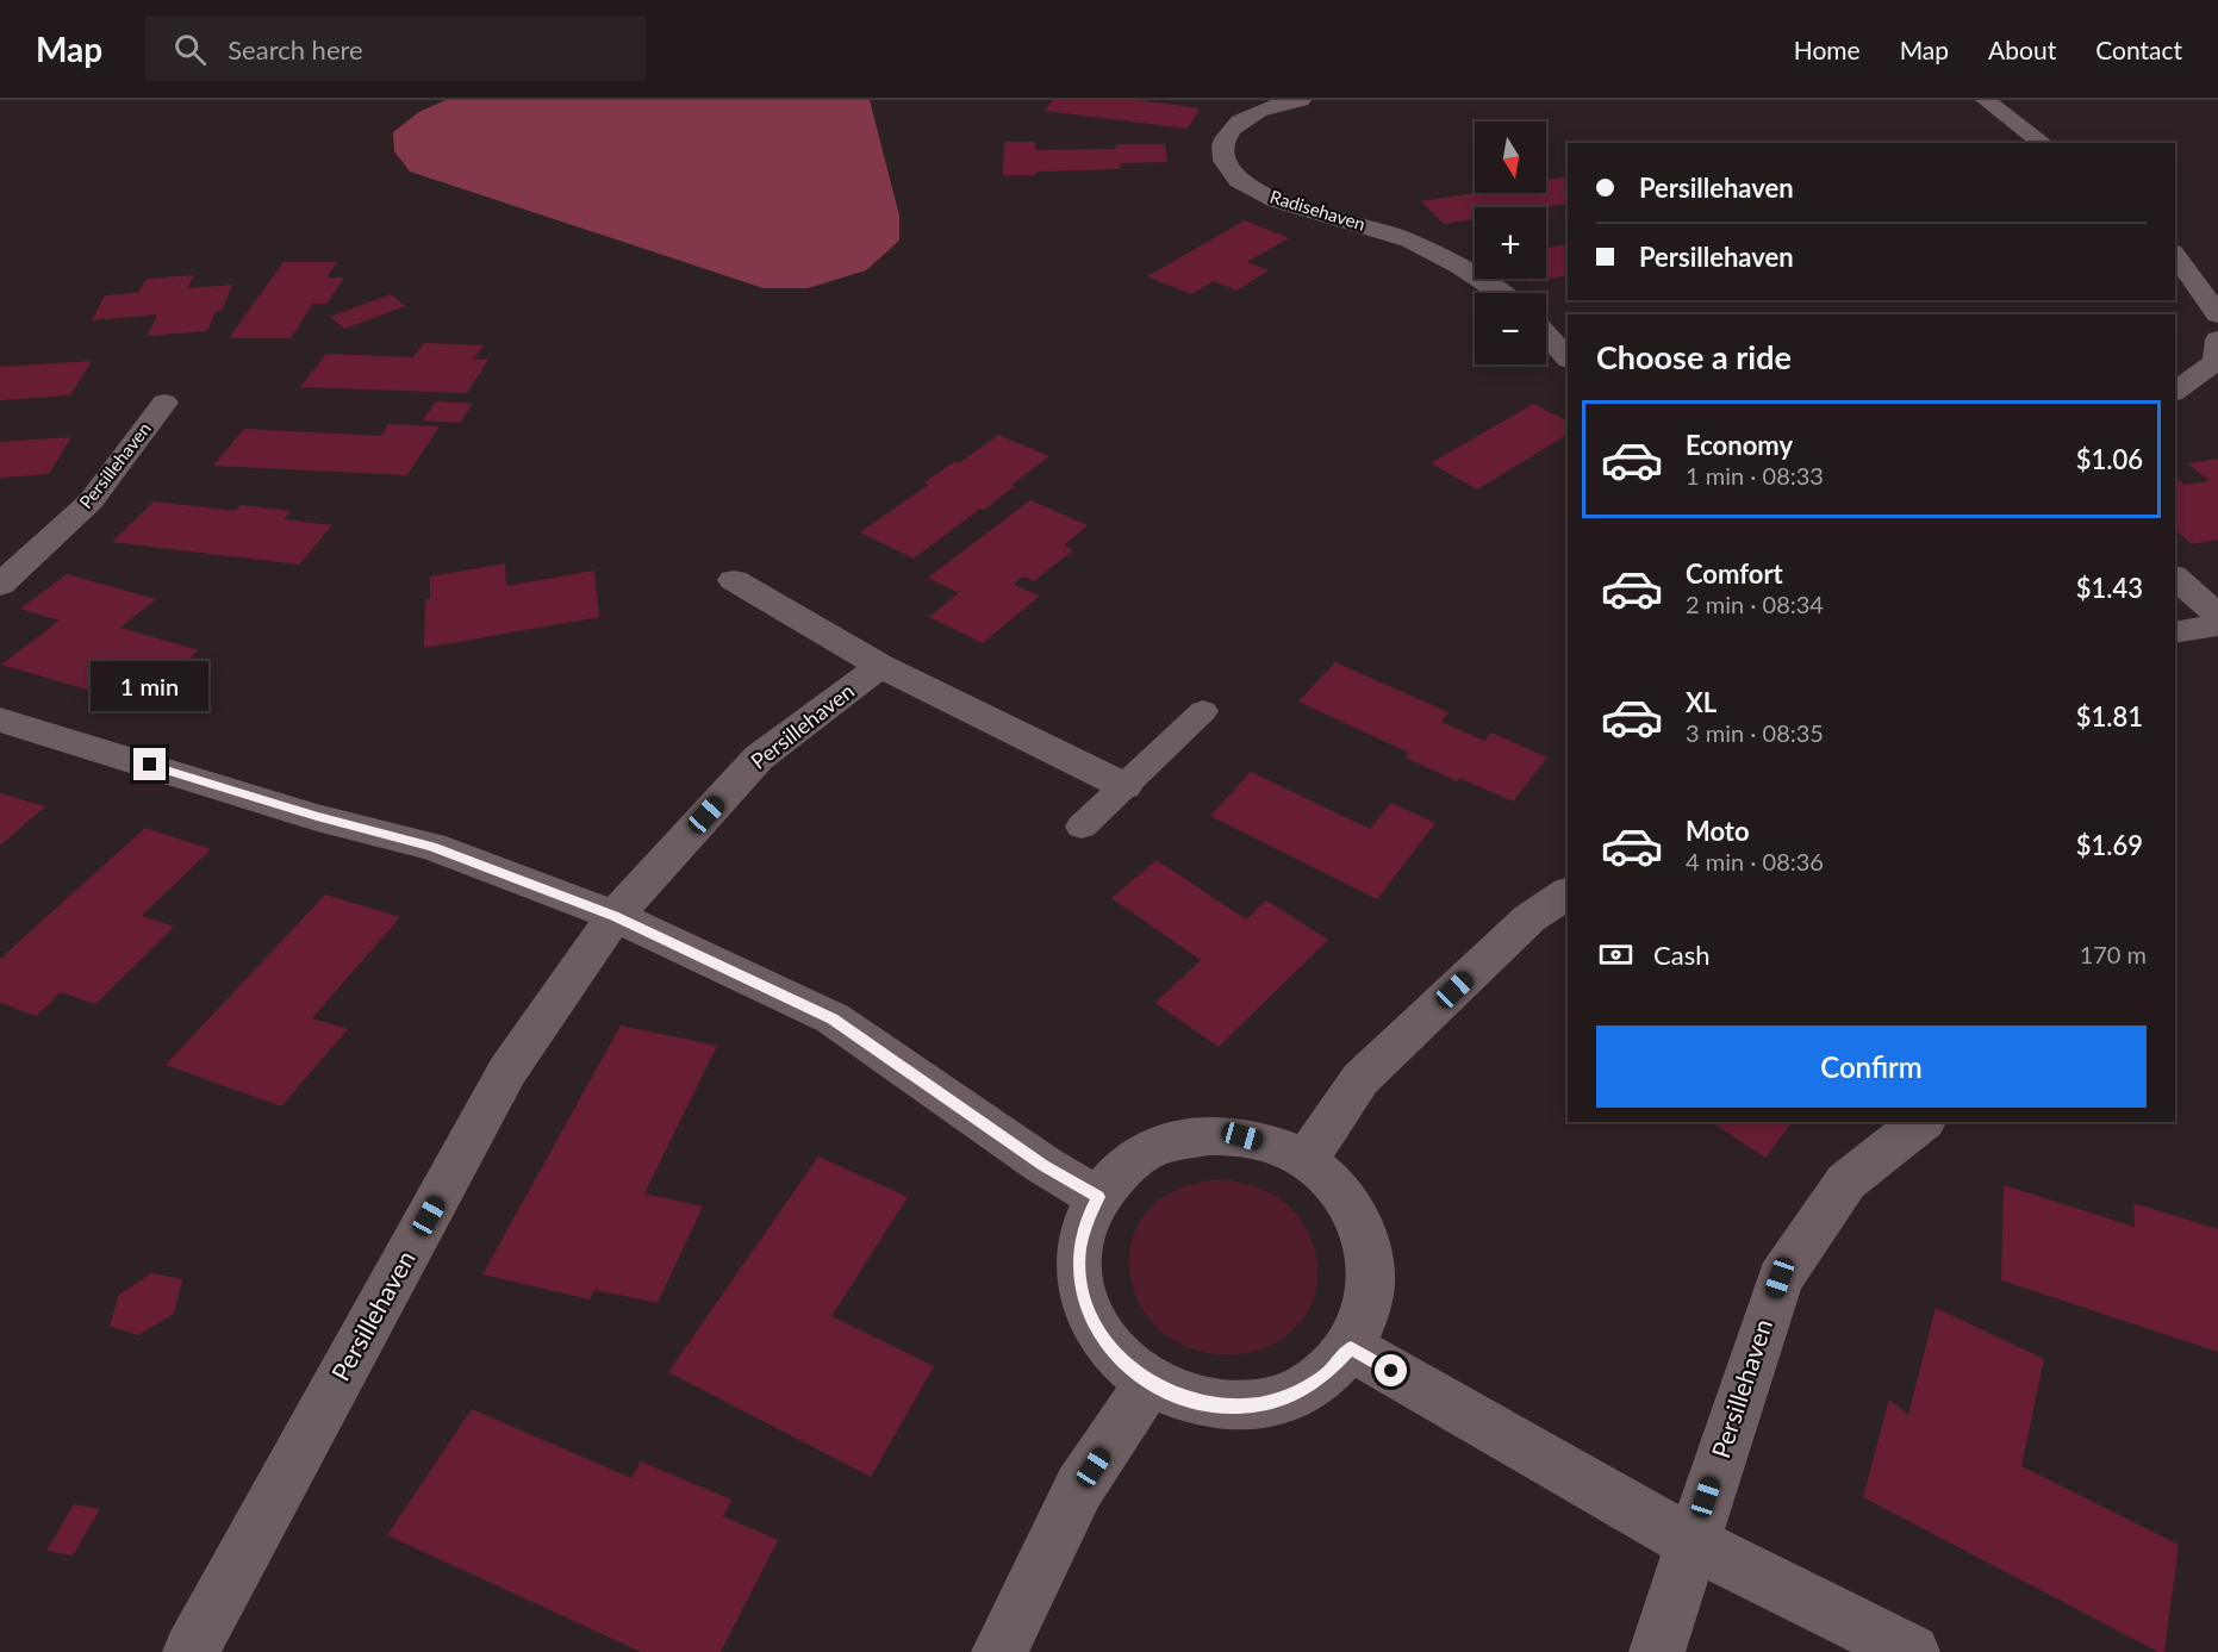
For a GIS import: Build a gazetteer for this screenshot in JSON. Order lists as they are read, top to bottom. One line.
{"streets":{"street":["Radisehaven","Persillehaven"]},"north":"bottom","page":{"header":"Map","search":"Search here","nav":["Home","Map","About","Contact"],"map_buttons":["+","−"],"banner":["Persillehaven","Persillehaven"],"heading":"Choose a ride","list":[{"name":"Economy","note":"1 min · 08:33","value":"$1.06"},{"name":"Comfort","note":"2 min · 08:34","value":"$1.43"},{"name":"XL","note":"3 min · 08:35","value":"$1.81"},{"name":"Moto","note":"4 min · 08:36","value":"$1.69"}],"bubble":"1 min","pay":["Cash","170 m"],"buttons":"Confirm"}}
